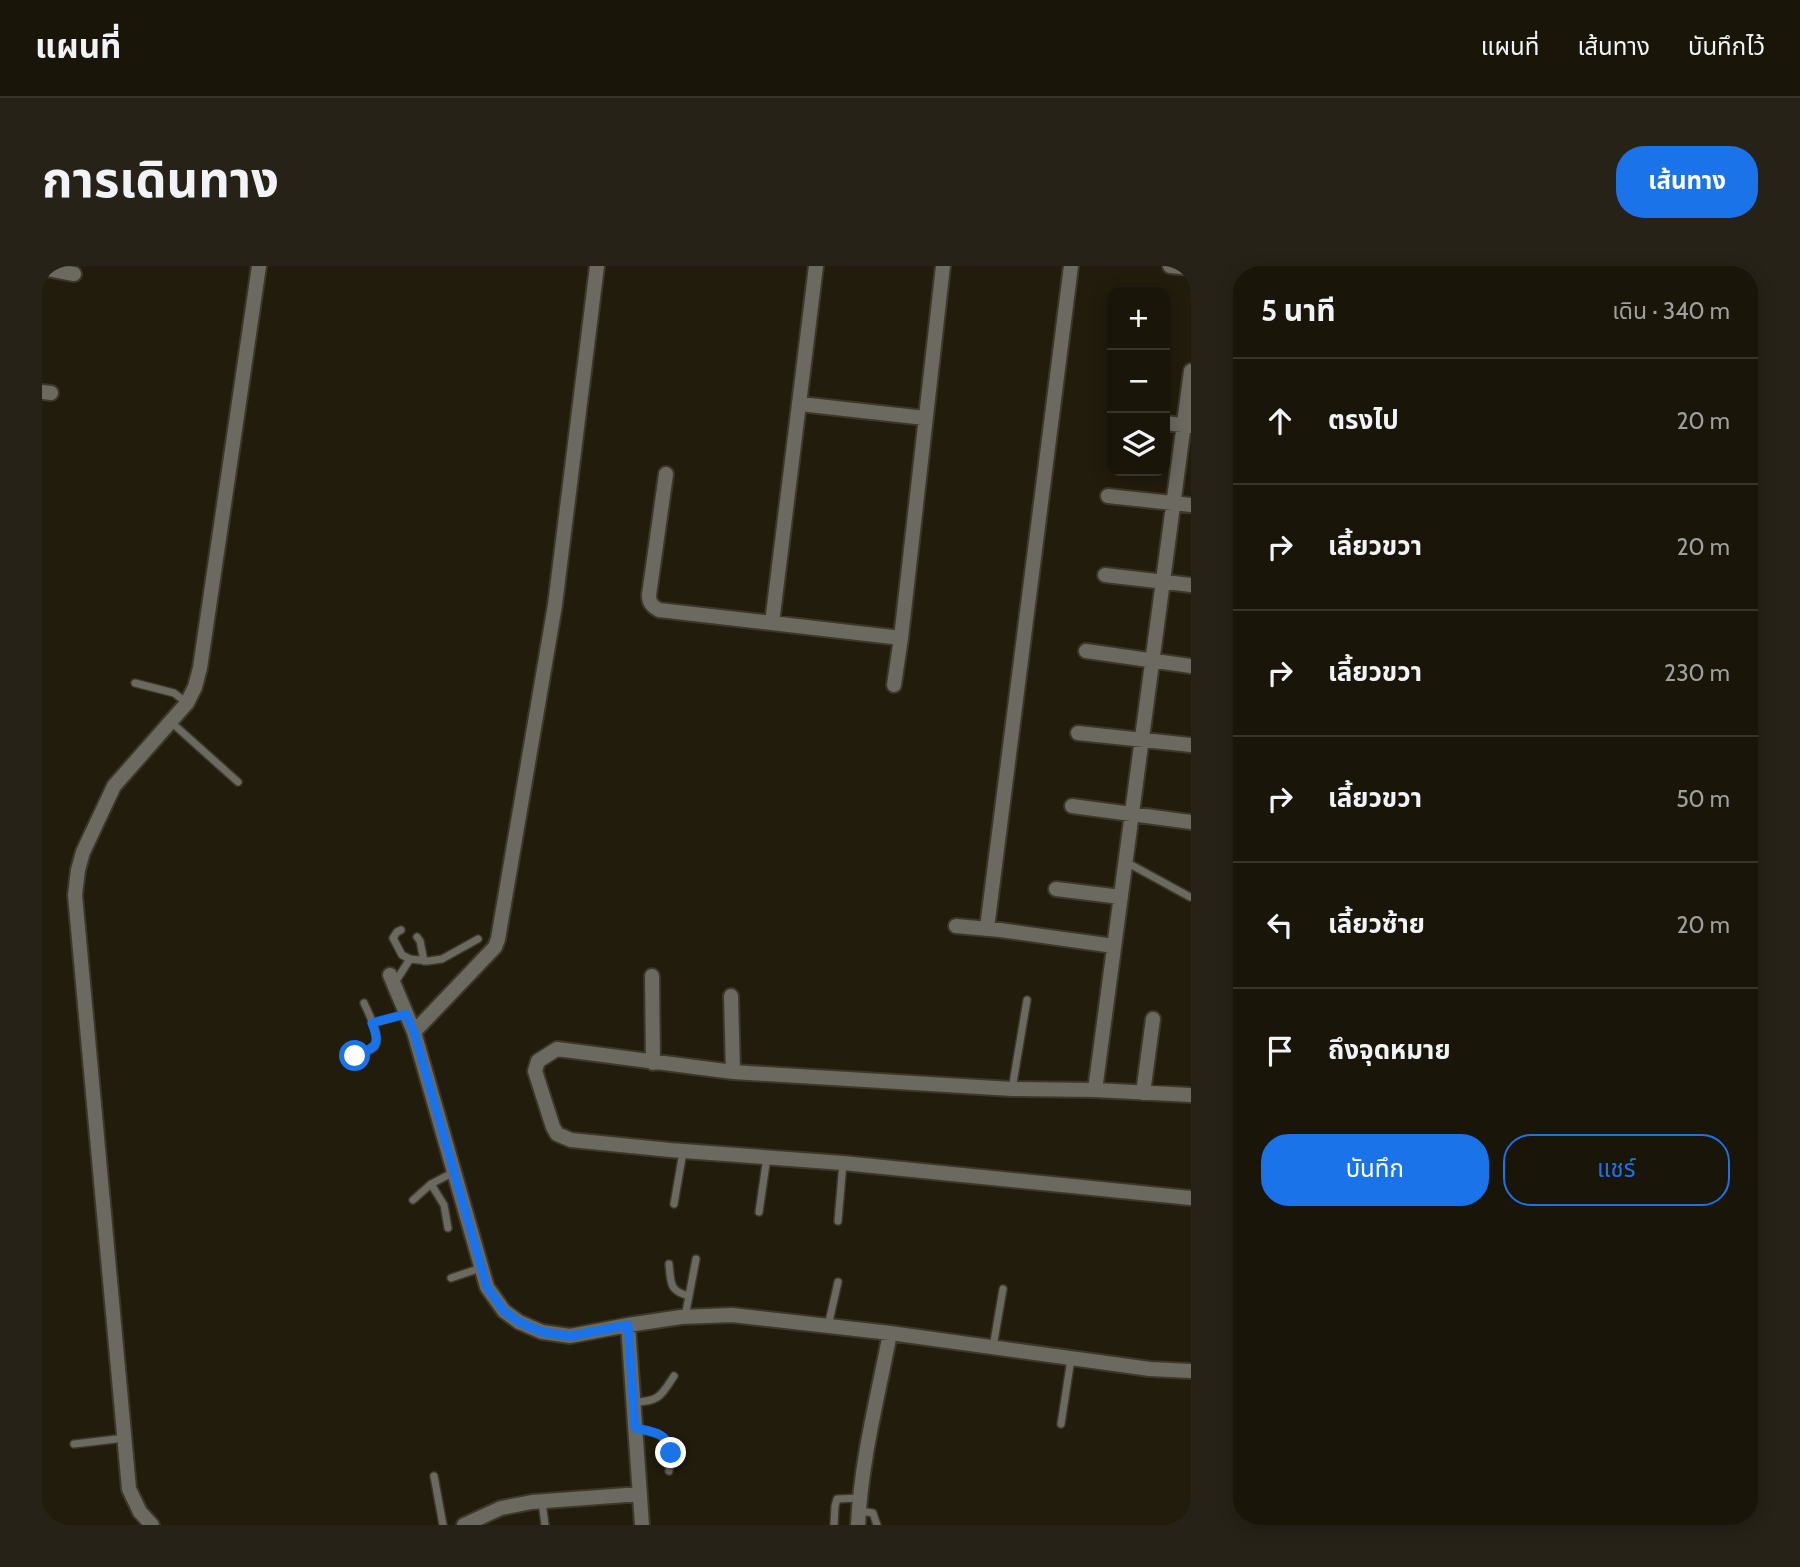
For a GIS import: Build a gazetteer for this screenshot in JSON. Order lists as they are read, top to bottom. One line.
{"page":{"header":"แผนที่","nav":["แผนที่","เส้นทาง","บันทึกไว้"],"title":"การเดินทาง","buttons":["เส้นทาง",["บันทึก","แชร์"]],"heading":["5 นาที","เดิน · 340 m"],"map_buttons":["+","−"],"list":[["ตรงไป","20 m"],["เลี้ยวขวา","20 m"],["เลี้ยวขวา","230 m"],["เลี้ยวขวา","50 m"],["เลี้ยวซ้าย","20 m"],"ถึงจุดหมาย"]}}
